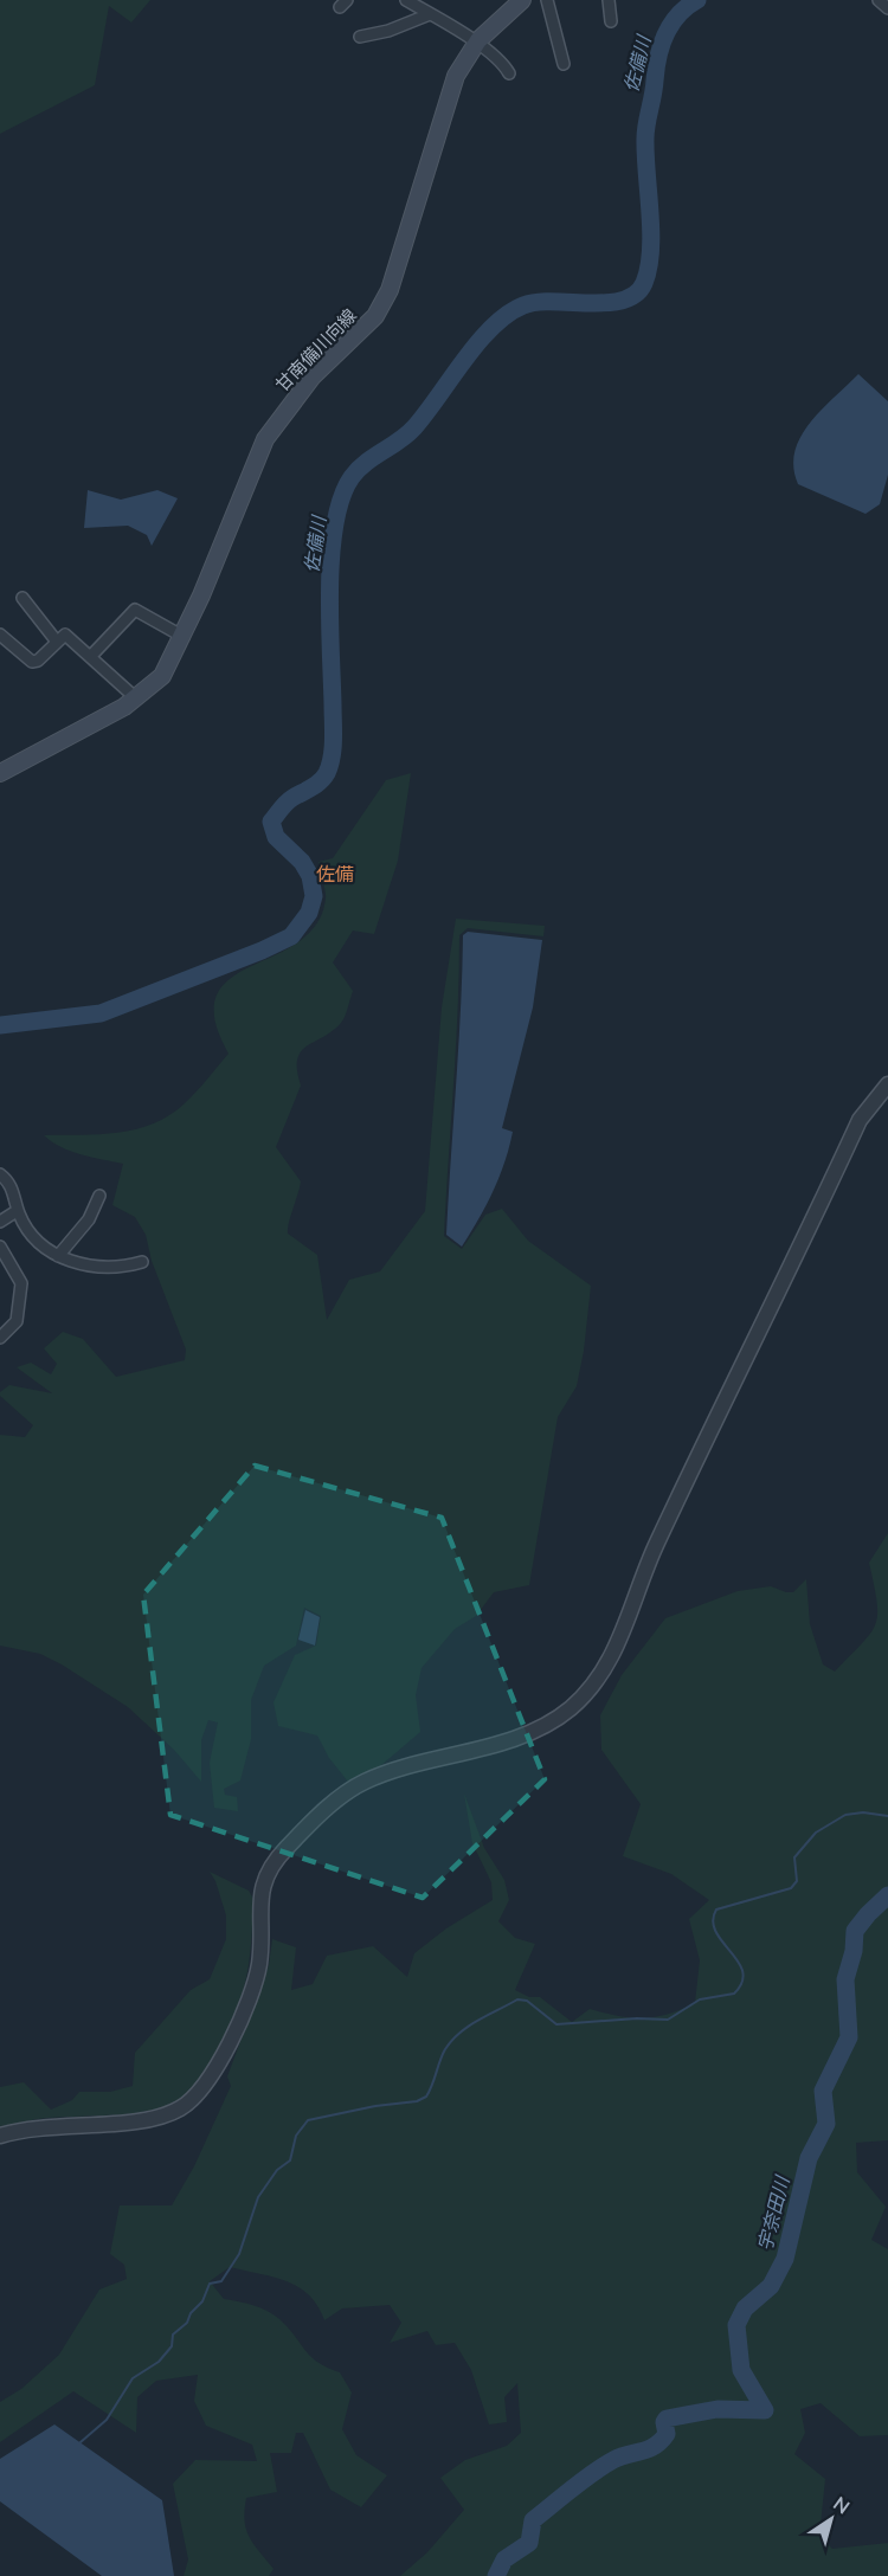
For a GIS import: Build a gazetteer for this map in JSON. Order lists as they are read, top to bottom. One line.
{"streets":{"main road":["甘南備川向線"]},"districts":["佐備"],"water":["佐備川","宇奈田川"],"north":"top right"}
